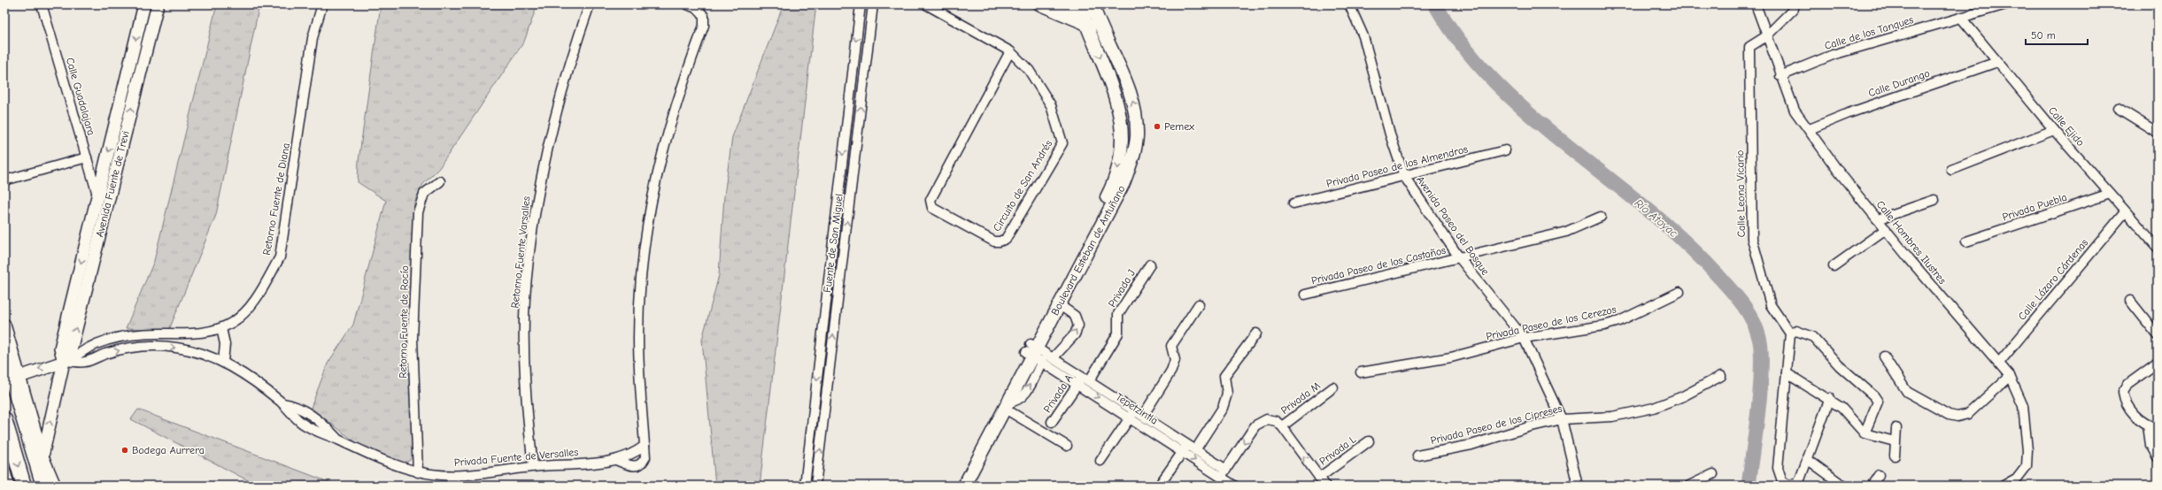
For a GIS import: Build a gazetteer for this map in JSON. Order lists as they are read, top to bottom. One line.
{"streets":{"main road":["Boulevard Esteban de Antuñano"],"street":["Calle de los Tanques","Calle Durango","Calle Guadalajara","Calle Ejido","Privada Paseo de los Almendros","Avenida Fuente de Trevi","Circuito de San Andrés","Calle Leona Vicario","Retorno Fuente de Diana","Privada Puebla","Avenida Paseo del Bosque","Calle Hombres Ilustres","Fuente de San Miguel","Retorno Fuente Varsalles","Privada Paseo de los Castaños","Calle Lázaro Cárdenas","Privada J","Retorno Fuente de Rocío","Privada Paseo de los Cerezos","Privada A","Privada M","Tepetzintla","Privada Paseo de los Cipreses","Privada L","Privada Fuente de Versalles"]},"crossings":[["Calle de los Tanques","Calle Ejido"],["Calle de los Tanques","Calle Hombres Ilustres"],["Calle Durango","Calle Ejido"],["Calle Durango","Calle Hombres Ilustres"],["Calle Guadalajara","Avenida Fuente de Trevi"],["Calle Ejido","Privada Puebla"],["Calle Ejido","Calle Lázaro Cárdenas"],["Privada Paseo de los Almendros","Avenida Paseo del Bosque"],["Avenida Fuente de Trevi","Retorno Fuente de Diana"],["Avenida Fuente de Trevi","Privada Fuente de Versalles"],["Calle Leona Vicario","Calle Hombres Ilustres"],["Retorno Fuente de Diana","Privada Fuente de Versalles"],["Avenida Paseo del Bosque","Privada Paseo de los Castaños"],["Avenida Paseo del Bosque","Privada Paseo de los Cerezos"],["Avenida Paseo del Bosque","Privada Paseo de los Cipreses"],["Calle Hombres Ilustres","Calle Lázaro Cárdenas"],["Boulevard Esteban de Antuñano","Tepetzintla"],["Retorno Fuente Varsalles","Privada Fuente de Versalles"],["Privada J","Privada A"],["Privada J","Tepetzintla"],["Retorno Fuente de Rocío","Privada Fuente de Versalles"],["Privada A","Tepetzintla"]],"water":["Río Atoyac"],"places":["Pemex","Bodega Aurrera"],"scale_bar":"50 m"}
